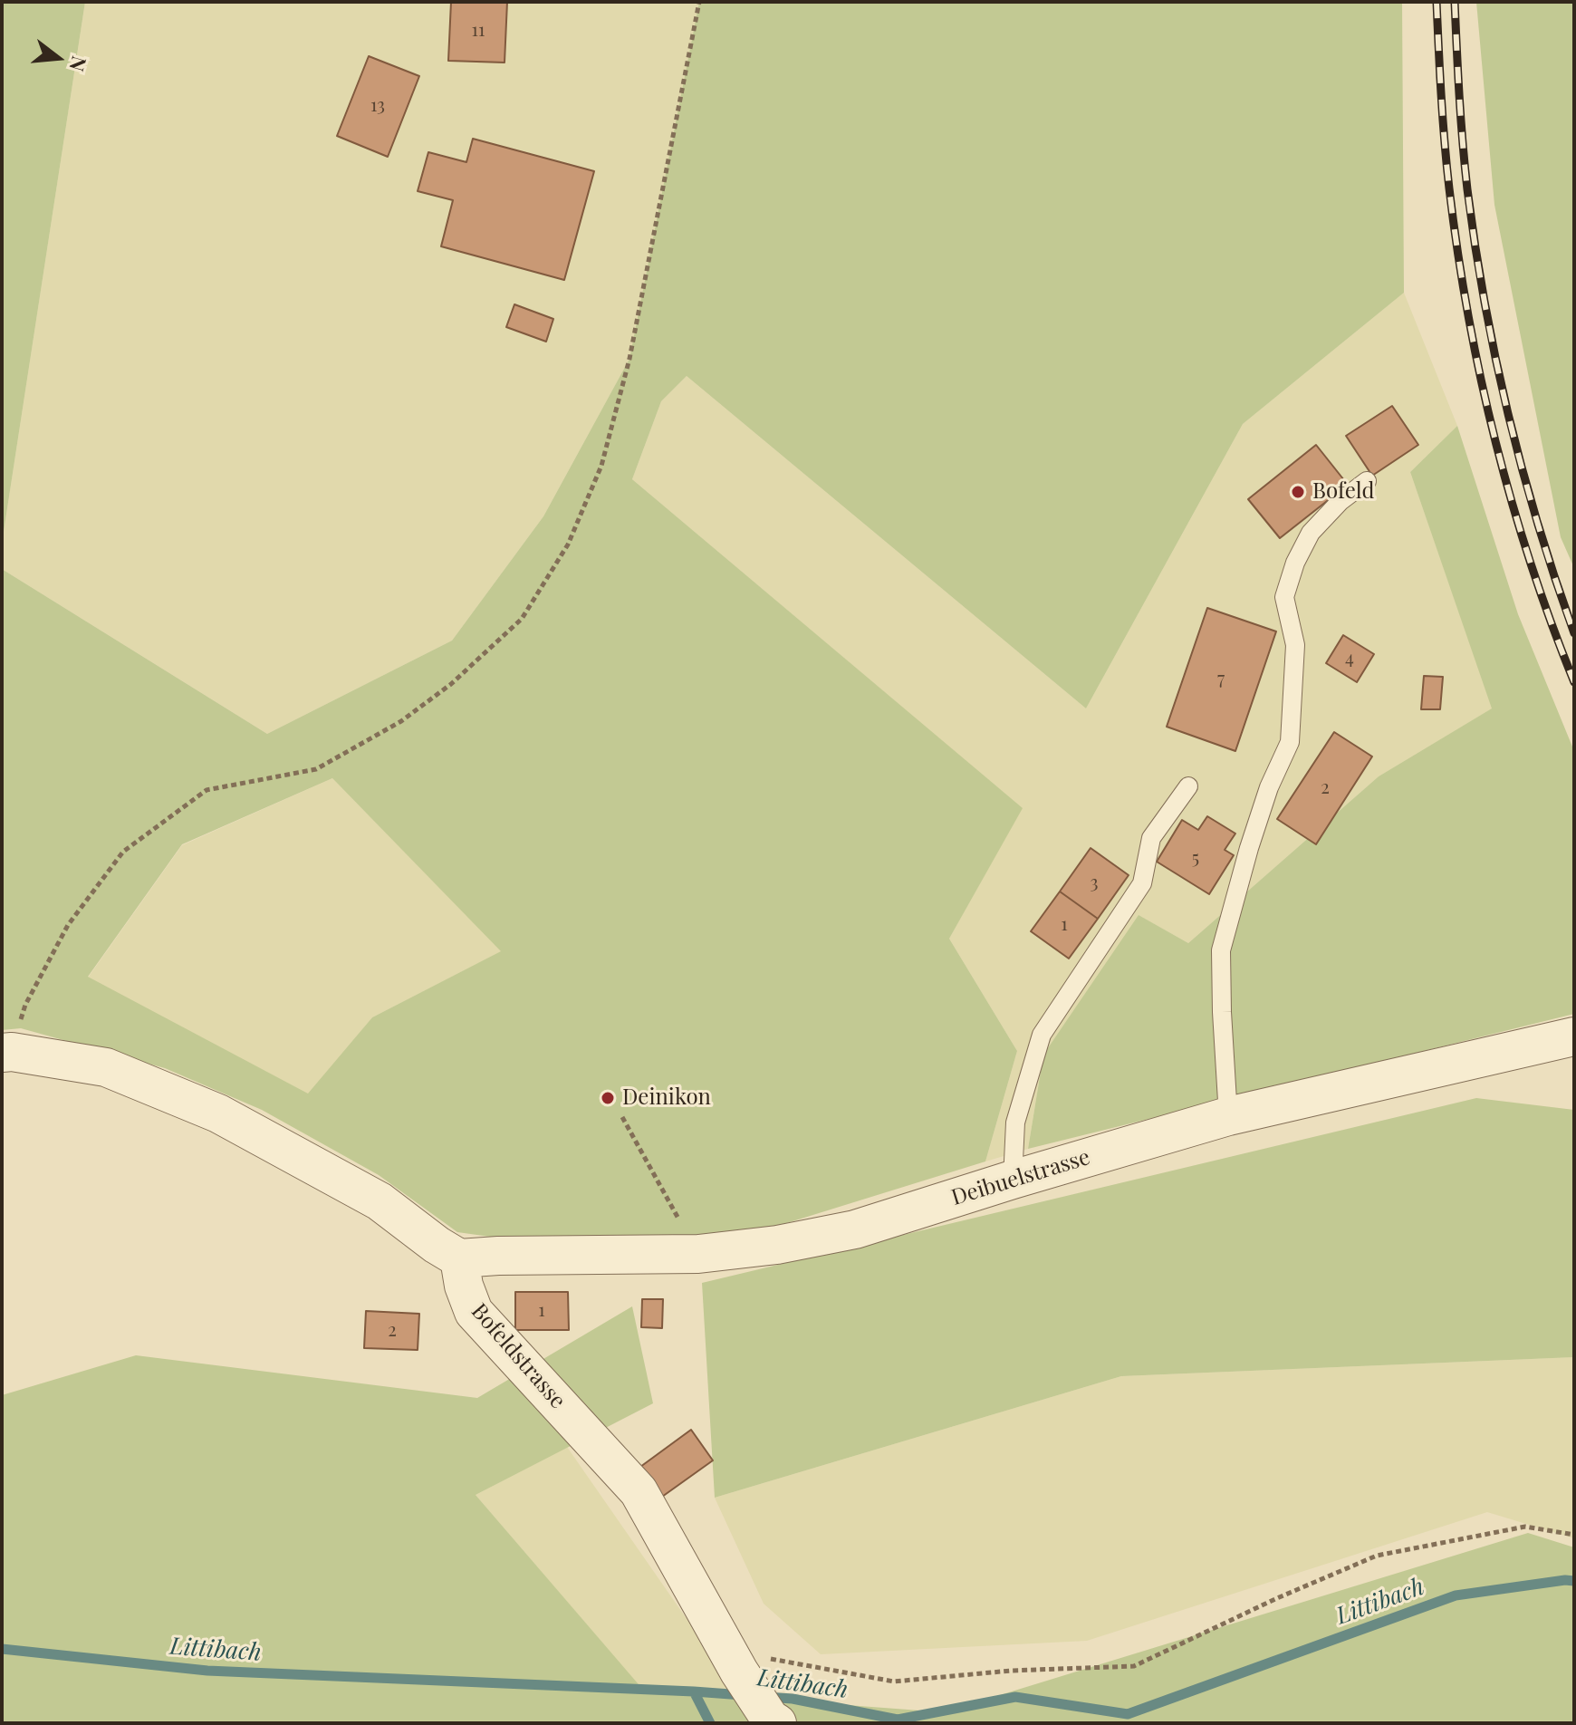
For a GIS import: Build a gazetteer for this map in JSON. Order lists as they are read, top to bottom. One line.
{"streets":{"street":["Deibuelstrasse","Bofeldstrasse"]},"crossings":[["Deibuelstrasse","Bofeldstrasse"]],"water":["Littibach"],"places":["Bofeld","Deinikon"],"house_numbers":["11","13","4","7","2","5","3","1","1","2"],"north":"right"}
